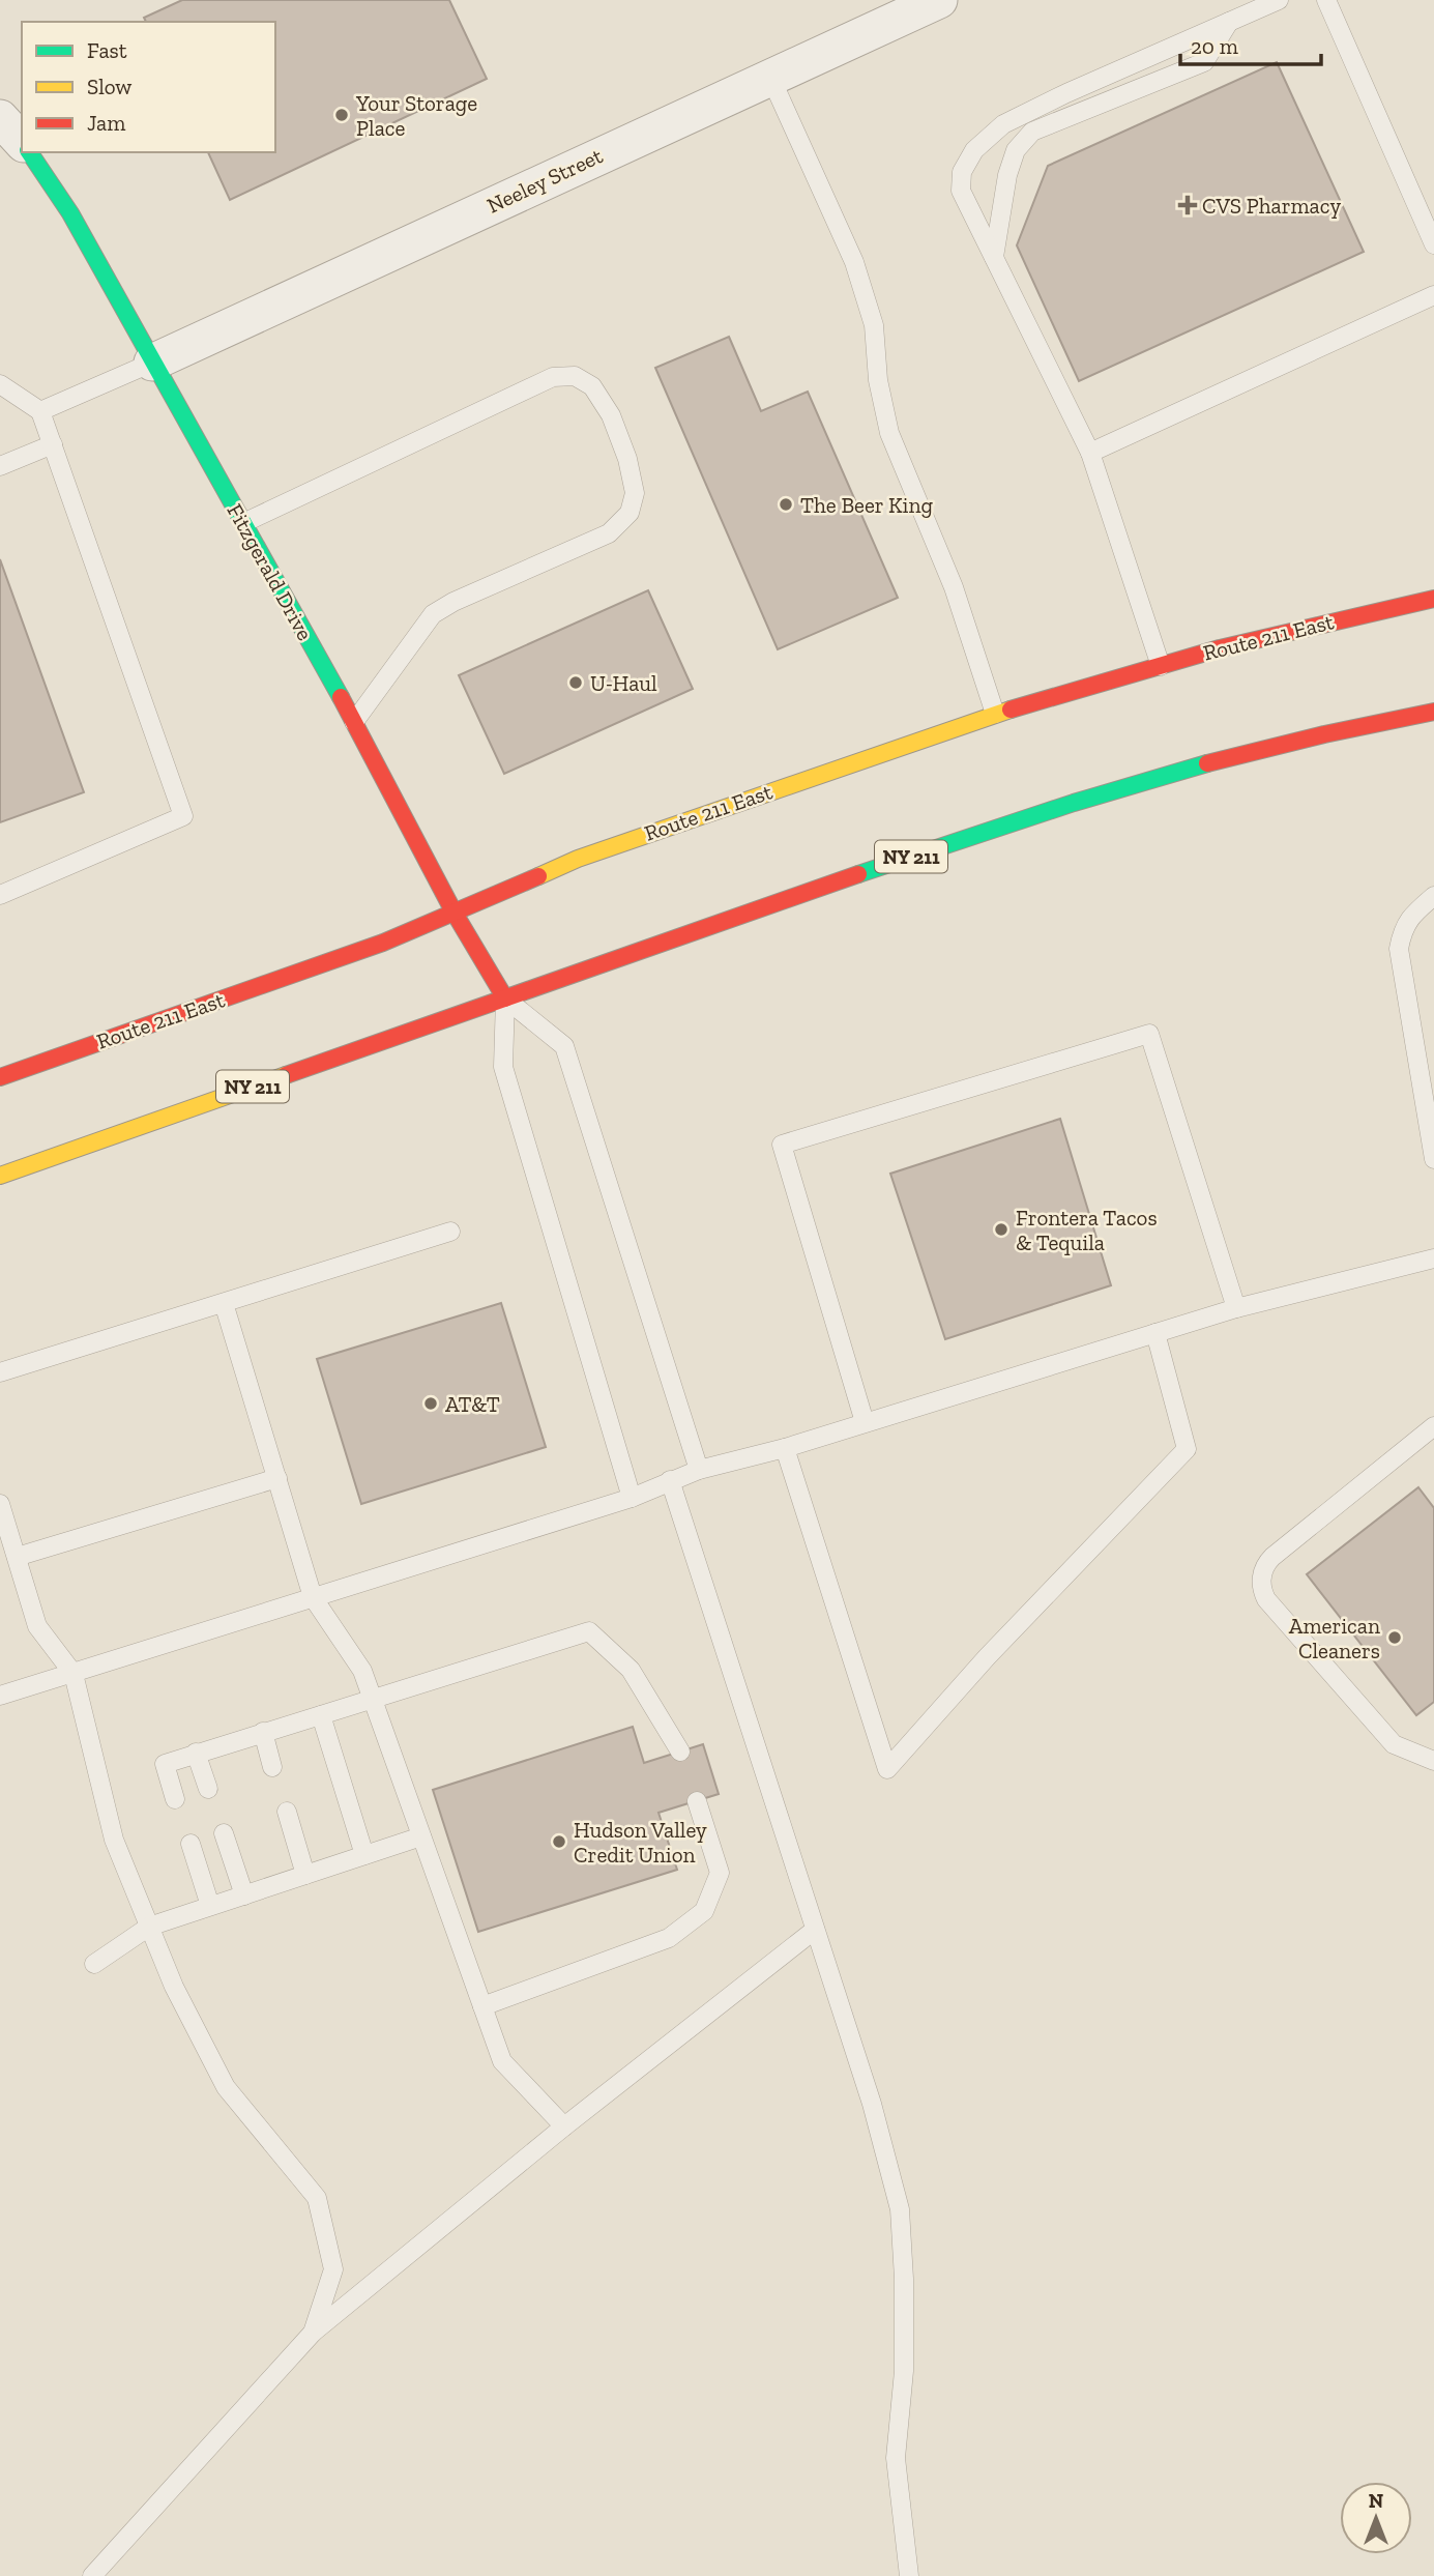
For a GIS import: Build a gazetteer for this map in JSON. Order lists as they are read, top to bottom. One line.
{"streets":{"main road":["Fitzgerald Drive","Route 211 East","NY 211"],"street":["Neeley Street"]},"crossings":[["Neeley Street","Fitzgerald Drive"],["Fitzgerald Drive","Route 211 East"],["Fitzgerald Drive","NY 211"]],"places":{"other":["Your Storage Place","The Beer King","U-Haul","Frontera Tacos & Tequila","AT&T","American Cleaners","Hudson Valley Credit Union"],"health":["CVS Pharmacy"]},"legend":["Fast","Slow","Jam"],"scale_bar":"20 m","north":"top"}
